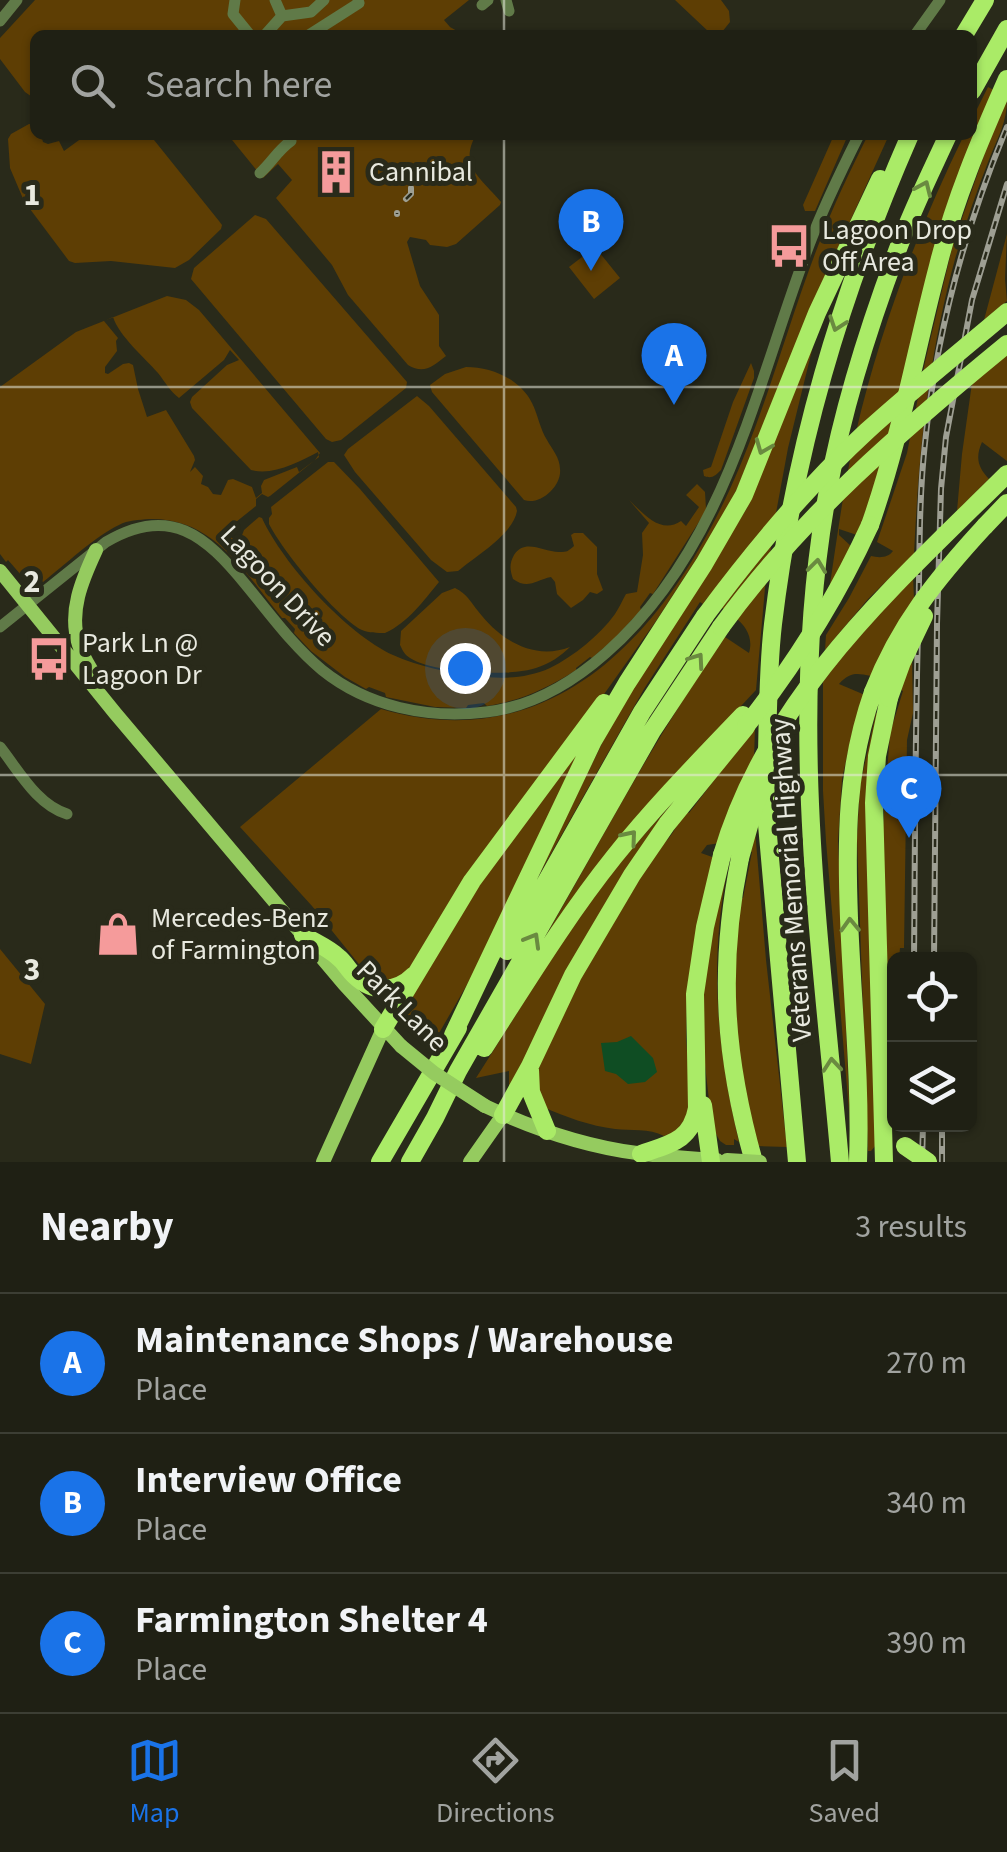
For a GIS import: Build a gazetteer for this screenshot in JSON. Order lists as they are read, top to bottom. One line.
{"streets":{"highway":["Veterans Memorial Highway"],"main road":["Park Lane"],"street":["Lagoon Drive"]},"crossings":[["Lagoon Drive","Park Lane"]],"places":{"building":["Cannibal"],"bus stop":["Lagoon Drop Off Area","Park Ln @ Lagoon Dr"],"shop":["Mercedes-Benz of Farmington"]},"page":{"search":"Search here","pins":["B","A","C"],"heading":["Nearby","3 results"],"list":[{"mark":"A","name":"Maintenance Shops / Warehouse","note":"Place","value":"270 m"},{"mark":"B","name":"Interview Office","note":"Place","value":"340 m"},{"mark":"C","name":"Farmington Shelter 4","note":"Place","value":"390 m"}],"nav":["Map","Directions","Saved"]},"grid":{"rows":["1","2","3"]}}
